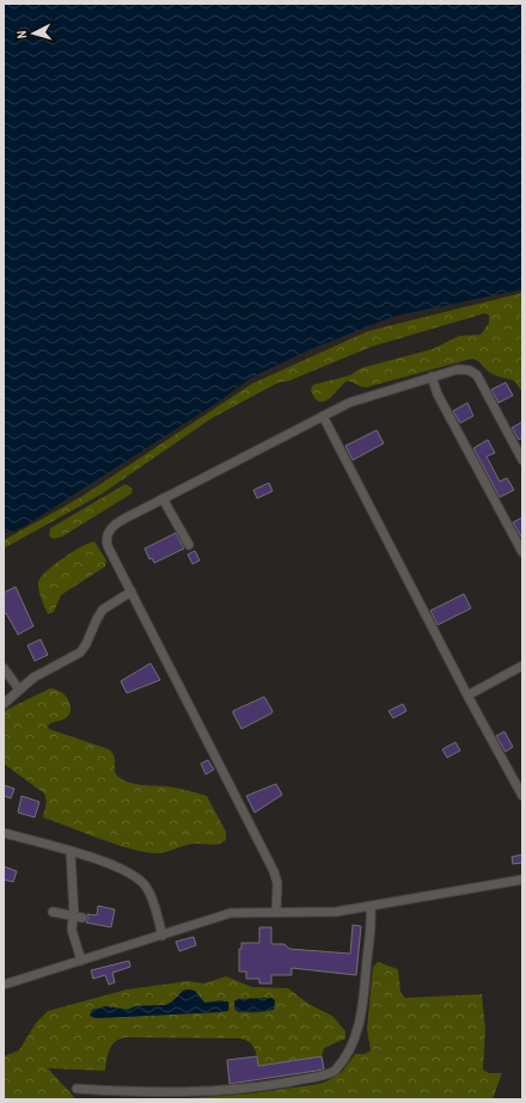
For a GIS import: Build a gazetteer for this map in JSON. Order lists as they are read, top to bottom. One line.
{"north":"left"}
